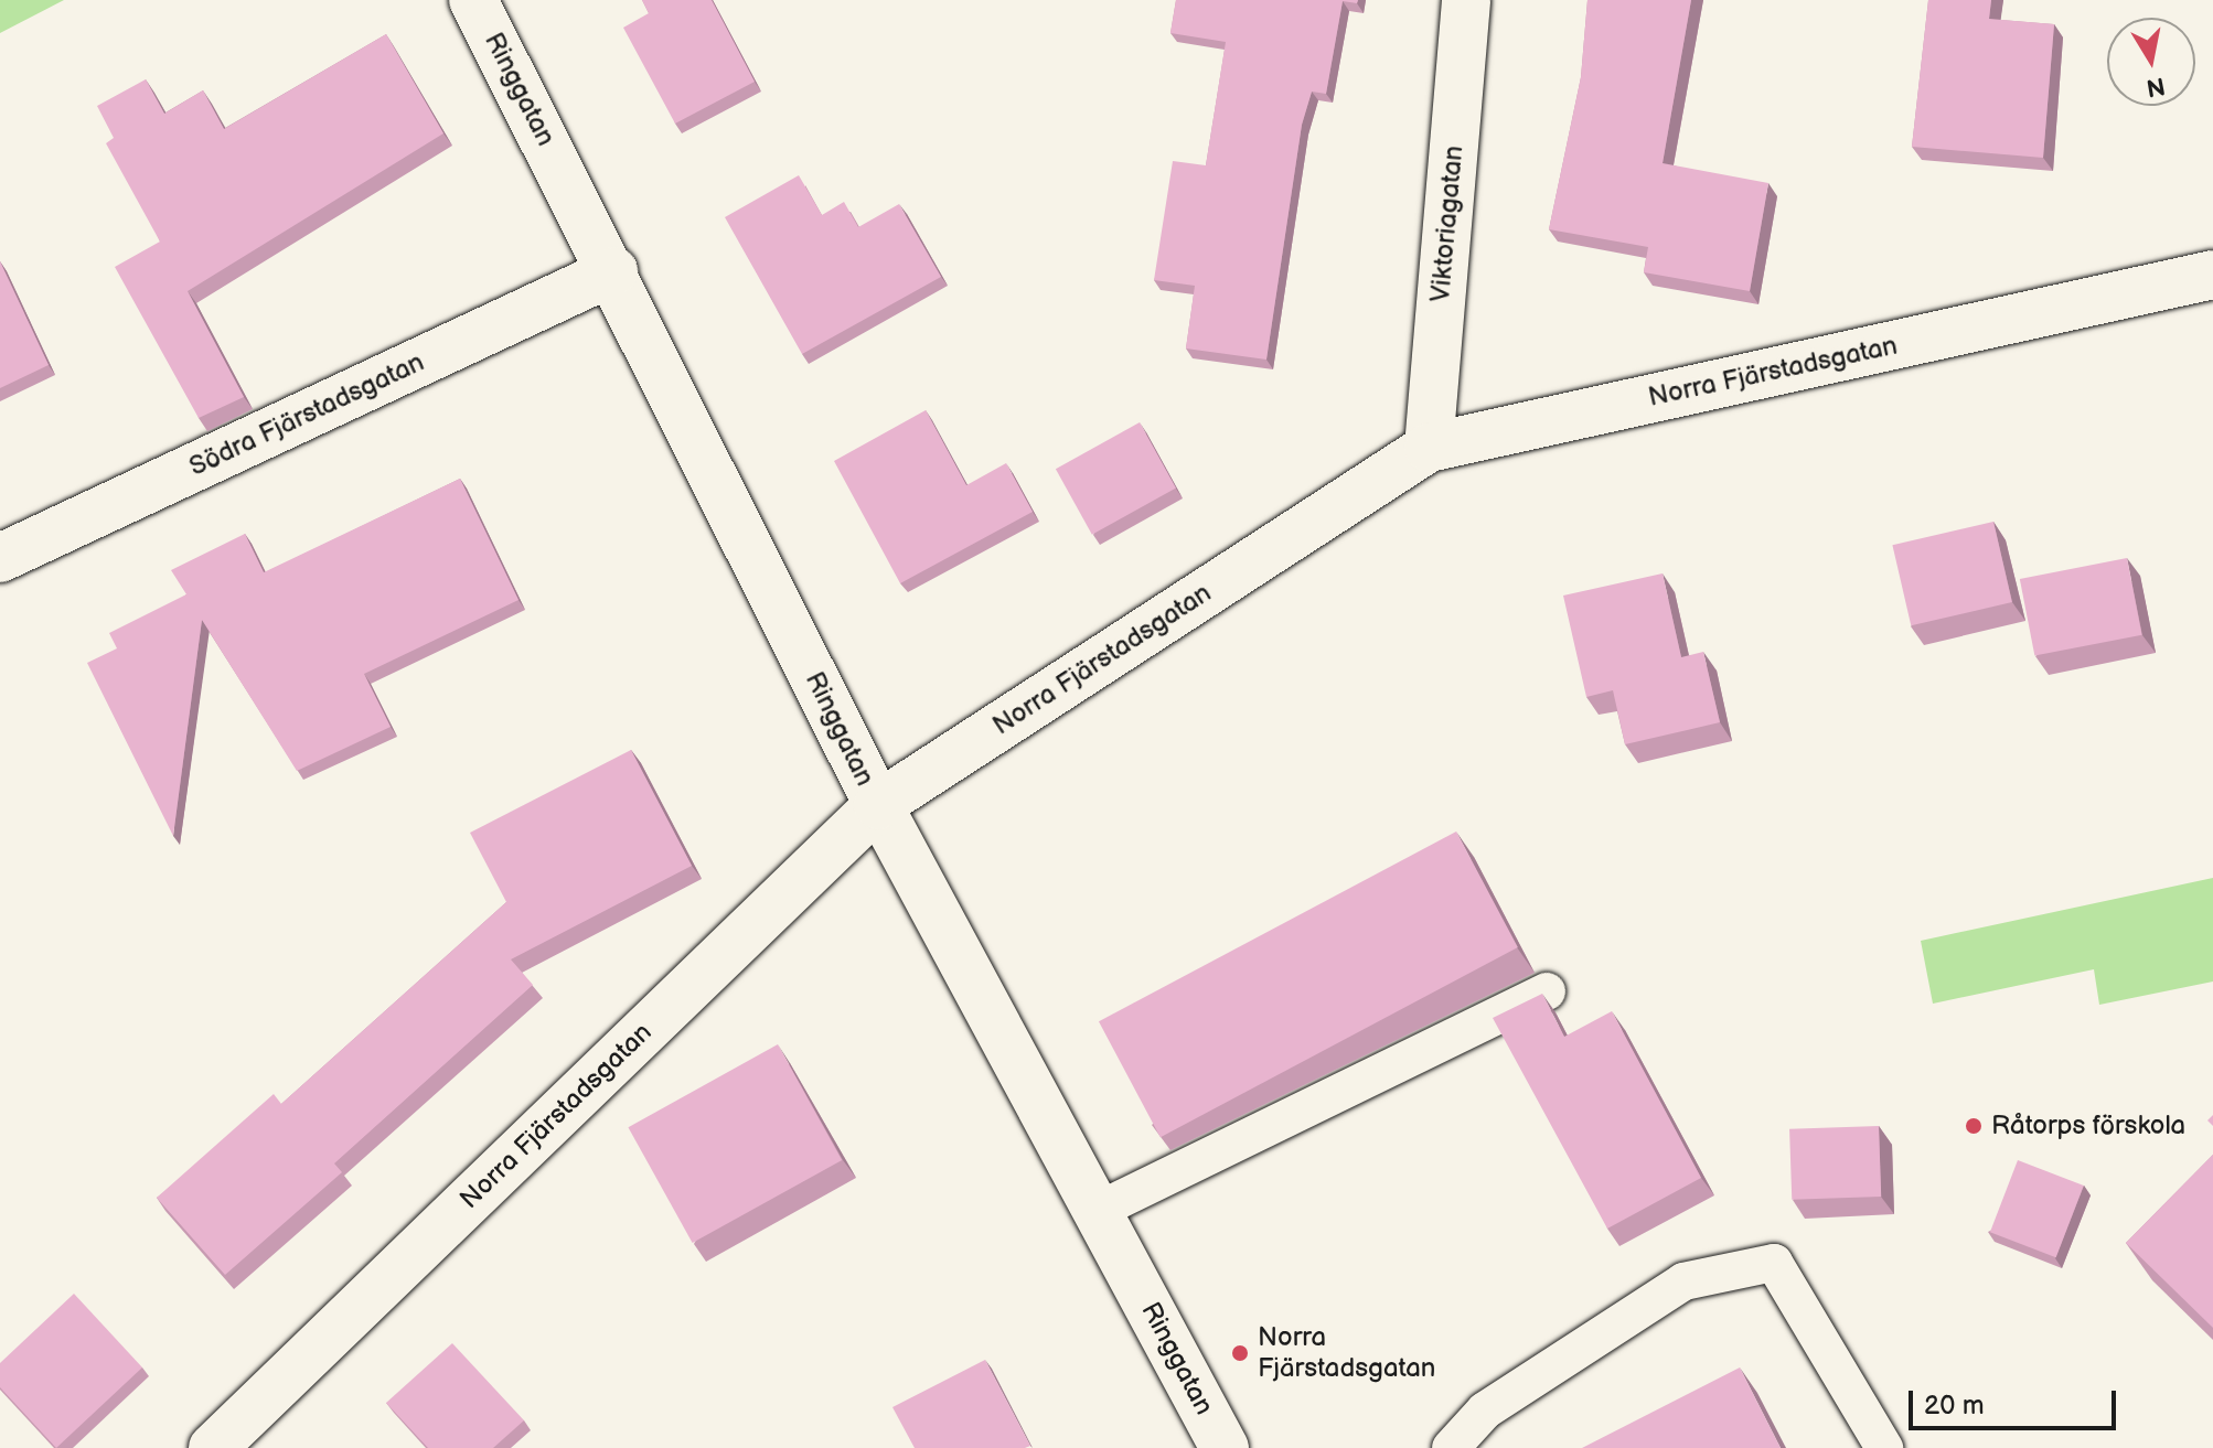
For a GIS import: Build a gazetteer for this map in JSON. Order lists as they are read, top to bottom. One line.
{"streets":{"street":["Ringgatan","Viktoriagatan","Norra Fjärstadsgatan","Södra Fjärstadsgatan"]},"crossings":[["Ringgatan","Norra Fjärstadsgatan"],["Ringgatan","Södra Fjärstadsgatan"],["Viktoriagatan","Norra Fjärstadsgatan"]],"places":["Råtorps förskola","Norra Fjärstadsgatan"],"scale_bar":"20 m","north":"bottom"}
